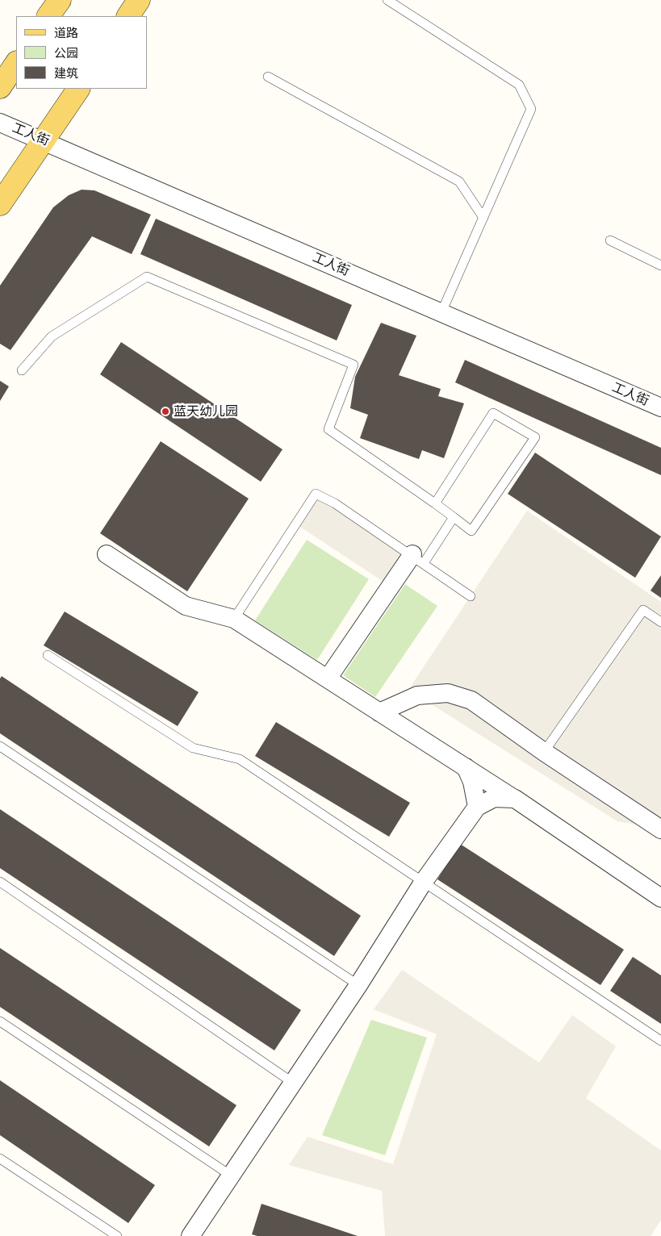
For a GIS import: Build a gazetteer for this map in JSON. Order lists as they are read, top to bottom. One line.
{"streets":{"street":["工人街"]},"places":["蓝天幼儿园"],"legend":["道路","公园","建筑"]}
